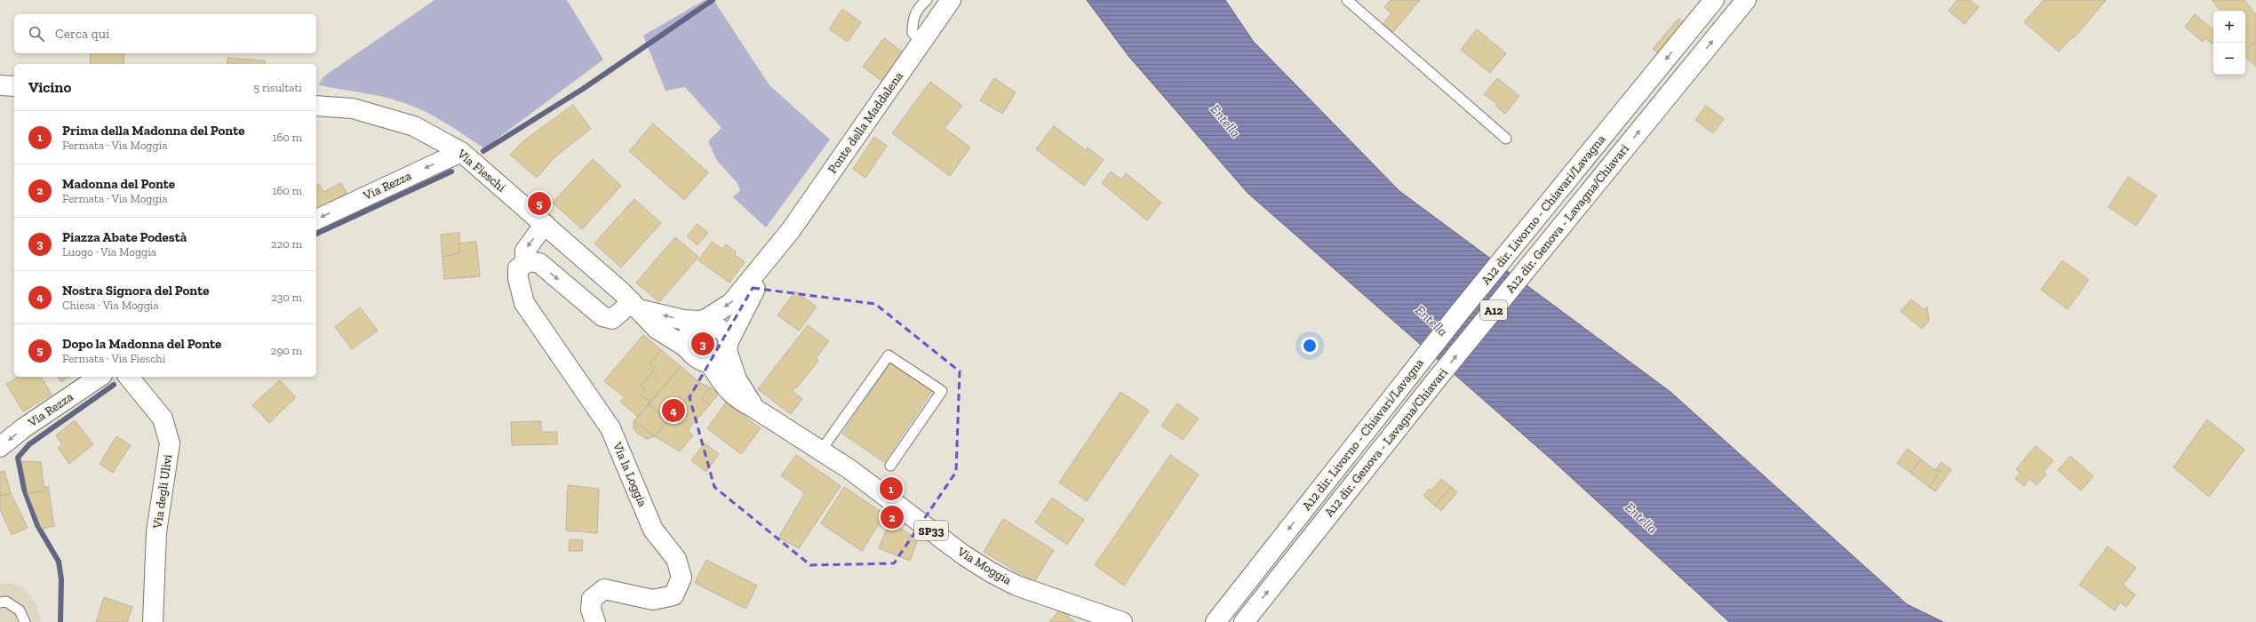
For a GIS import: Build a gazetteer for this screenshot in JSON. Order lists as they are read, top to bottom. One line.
{"streets":{"main road":["Ponte della Maddalena","Via Fieschi","Via Rezza","A12 dir. Livorno - Chiavari/Lavagna","A12 dir. Genova - Lavagna/Chiavari","A12","Via la Loggia","Via degli Ulivi","SP33","Via Moggia"]},"crossings":[["Ponte della Maddalena","SP33"],["Ponte della Maddalena","Via Moggia"],["Via Fieschi","Via Rezza"],["Via Fieschi","Via la Loggia"],["Via Fieschi","SP33"],["Via Fieschi","Via Moggia"],["SP33","Via Moggia"]],"one_way":["Via Rezza","A12 dir. Livorno - Chiavari/Lavagna","A12 dir. Genova - Lavagna/Chiavari"],"water":["Entella"],"page":{"map_buttons":["+","−"],"search":"Cerca qui","heading":["Vicino","5 risultati"],"list":[{"mark":"1","name":"Prima della Madonna del Ponte","note":"Fermata · Via Moggia","value":"160 m"},{"mark":"2","name":"Madonna del Ponte","note":"Fermata · Via Moggia","value":"160 m"},{"mark":"3","name":"Piazza Abate Podestà","note":"Luogo · Via Moggia","value":"220 m"},{"mark":"4","name":"Nostra Signora del Ponte","note":"Chiesa · Via Moggia","value":"230 m"},{"mark":"5","name":"Dopo la Madonna del Ponte","note":"Fermata · Via Fieschi","value":"290 m"}],"pins":["5","3","4","1","2"]}}
